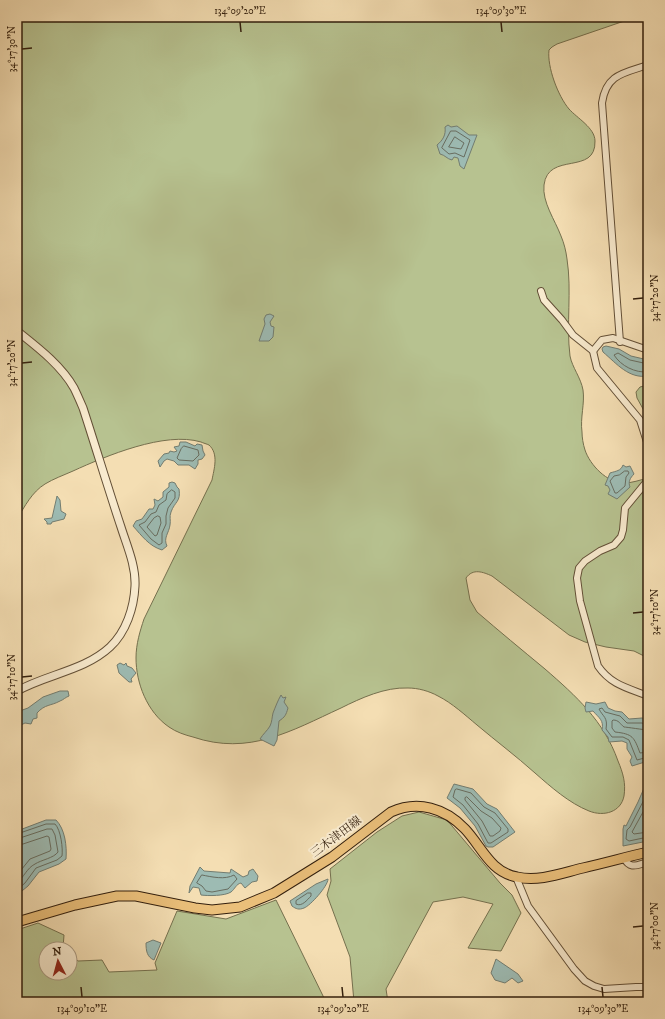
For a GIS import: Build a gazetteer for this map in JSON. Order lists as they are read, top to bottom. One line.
{"streets":{"main road":["三木津田線"]},"north":"top","coordinates":["134°09'20\"E","134°09'30\"E","34°17'30\"N","34°17'20\"N","34°17'10\"N","34°17'00\"N","134°09'10\"E"]}
